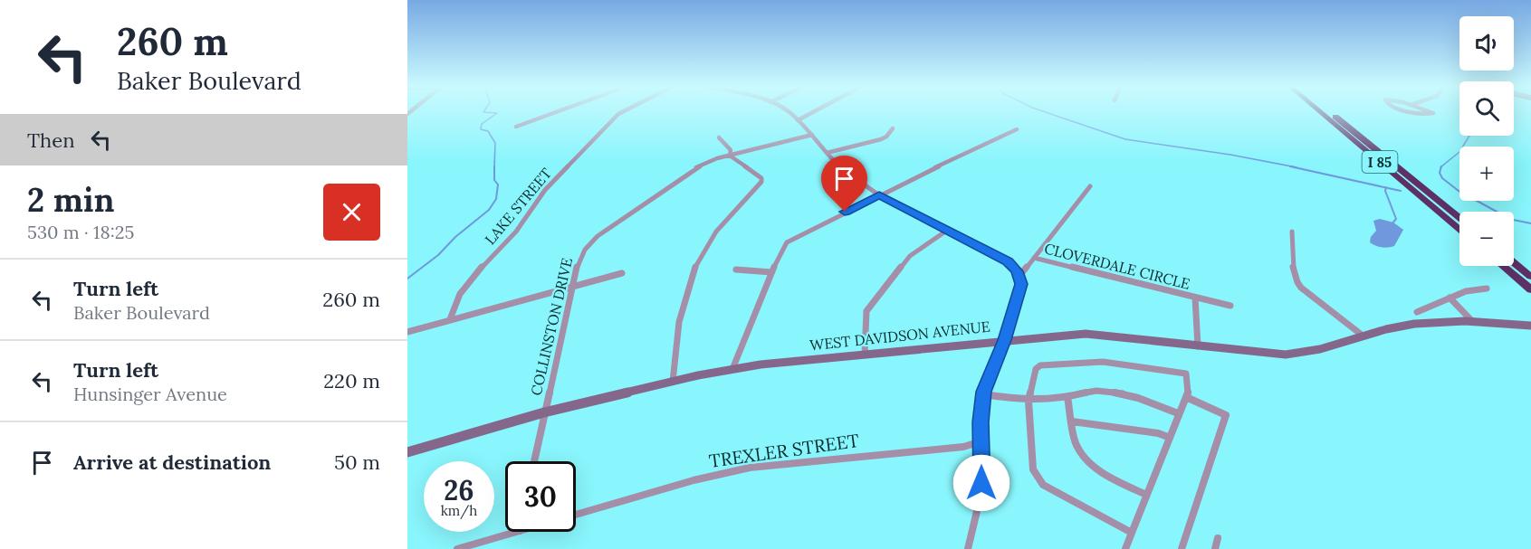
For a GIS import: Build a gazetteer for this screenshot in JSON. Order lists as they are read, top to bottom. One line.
{"streets":{"highway":["I 85"],"street":["LAKE STREET","CLOVERDALE CIRCLE","COLLINSTON DRIVE","WEST DAVIDSON AVENUE","TREXLER STREET"]},"crossings":[["CLOVERDALE CIRCLE","WEST DAVIDSON AVENUE"],["COLLINSTON DRIVE","WEST DAVIDSON AVENUE"]],"page":{"turn":["260 m","Baker Boulevard"],"map_buttons":["+","−"],"then":"Then","heading":["2 min","530 m · 18:25"],"list":[{"name":"Turn left","note":"Baker Boulevard","value":"260 m"},{"name":"Turn left","note":"Hunsinger Avenue","value":"220 m"},{"name":"Arrive at destination","value":"50 m"}],"speed":"26 km/h","limit":"30"}}
